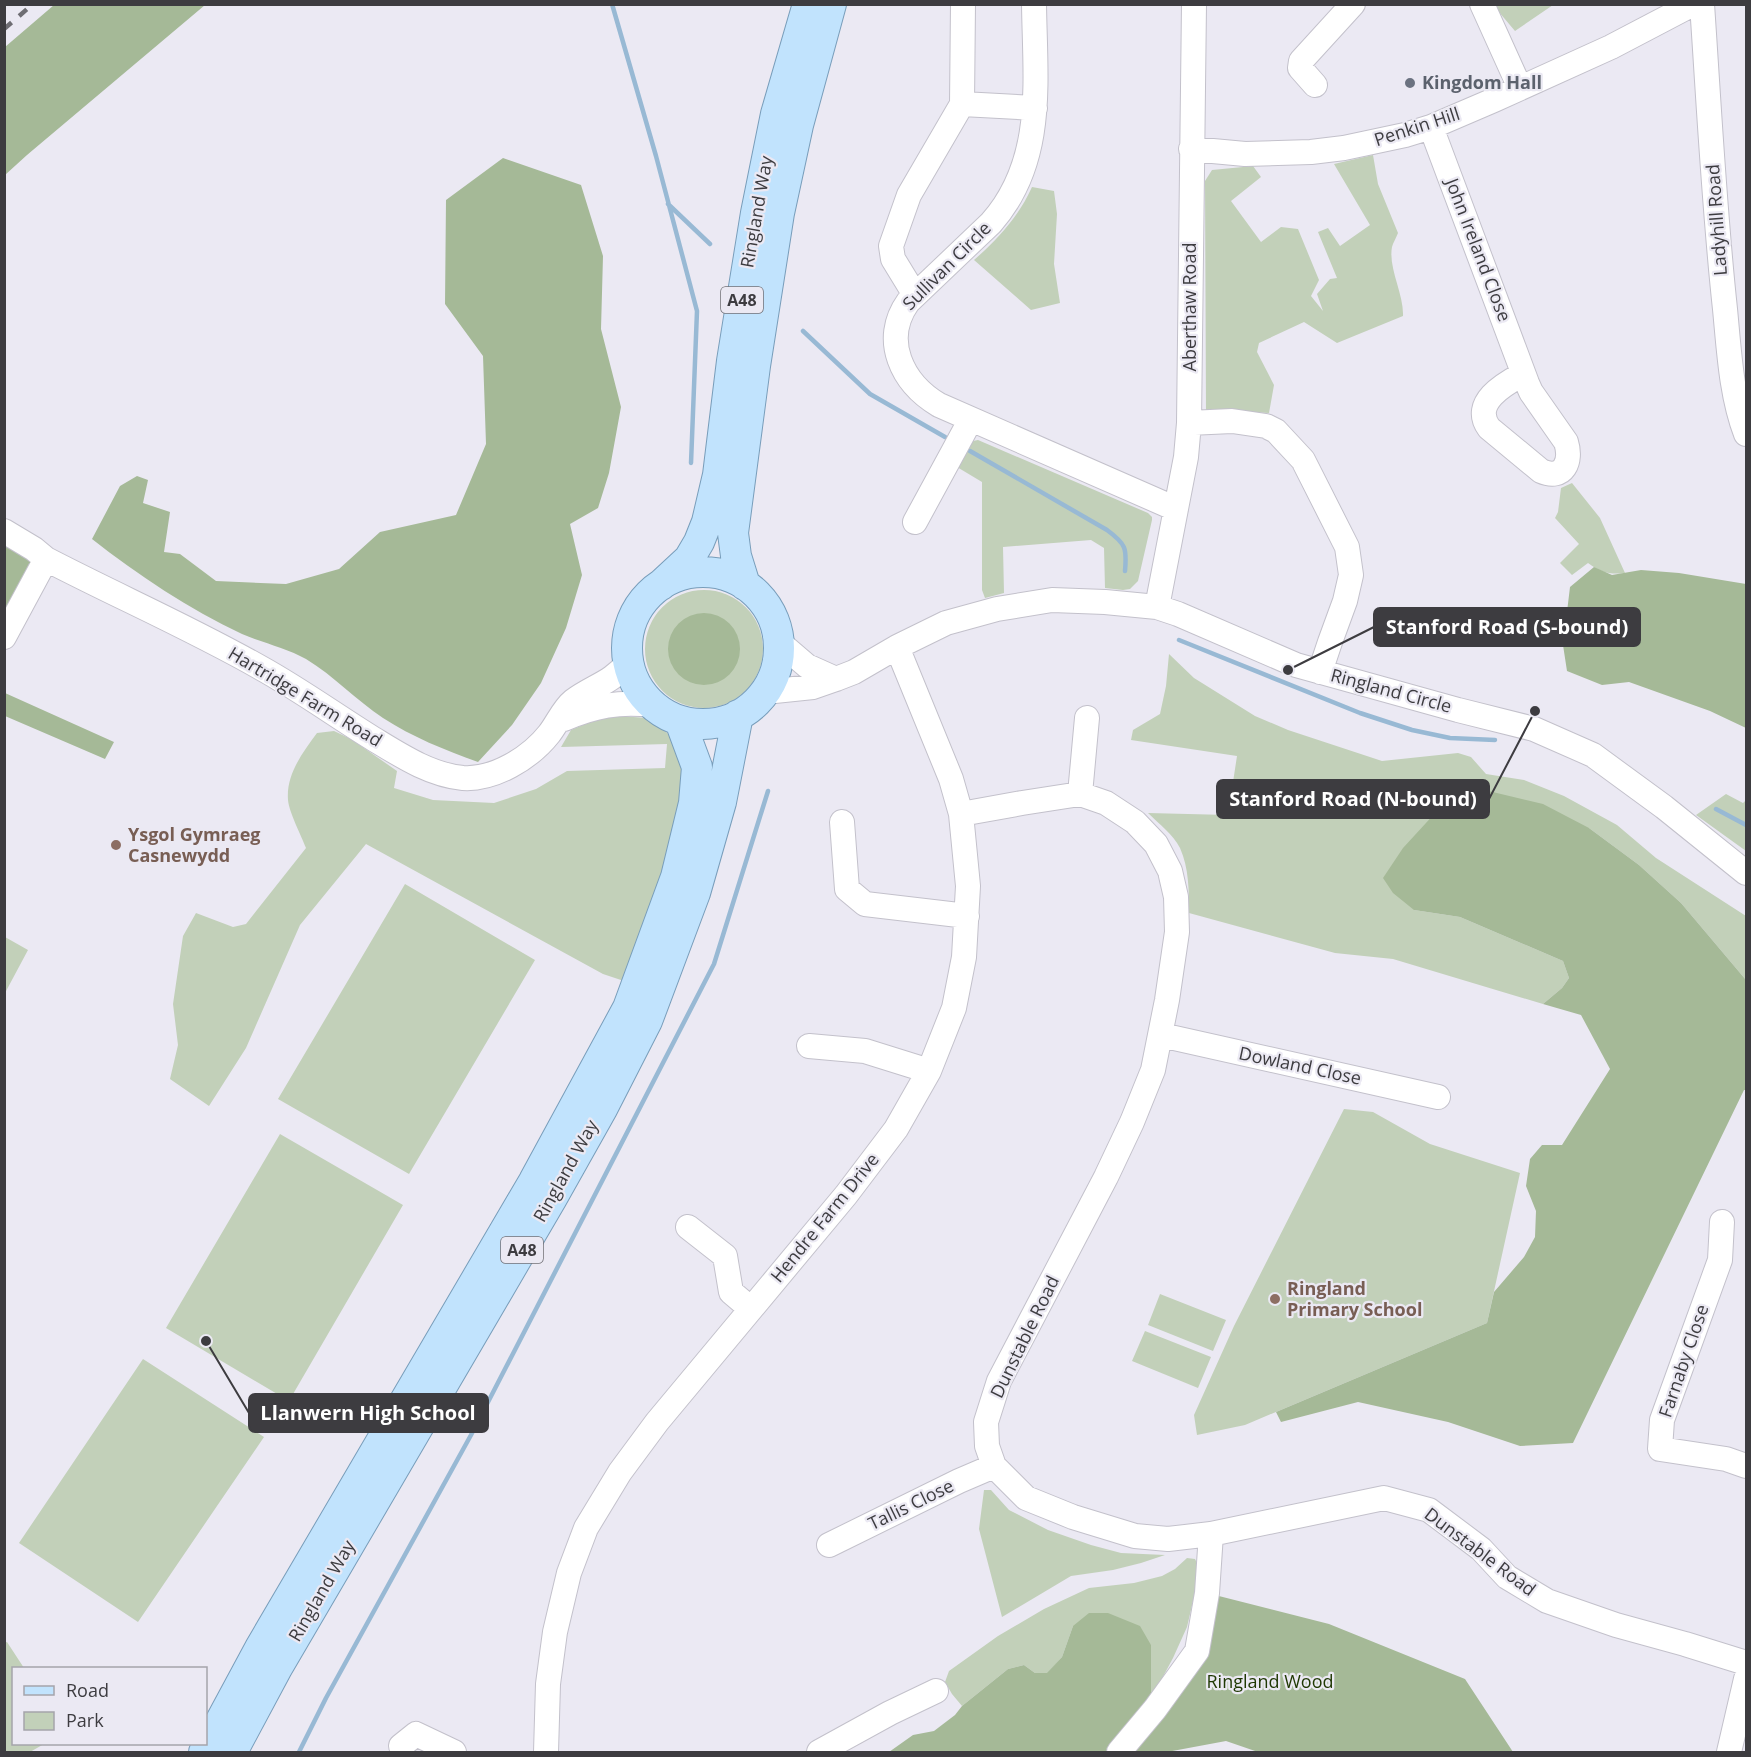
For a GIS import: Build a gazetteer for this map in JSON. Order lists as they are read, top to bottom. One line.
{"streets":{"main road":["Ringland Way","A48"],"street":["Penkin Hill","Ladyhill Road","John Ireland Close","Sullivan Circle","Aberthaw Road","Ringland Circle","Hartridge Farm Road","Dowland Close","Hendre Farm Drive","Dunstable Road","Farnaby Close","Tallis Close"]},"crossings":[["Penkin Hill","John Ireland Close"],["Penkin Hill","Aberthaw Road"],["Ringland Way","Ringland Circle"],["Ringland Way","Hartridge Farm Road"],["Sullivan Circle","Aberthaw Road"],["Aberthaw Road","Ringland Circle"],["Ringland Circle","Hartridge Farm Road"],["Ringland Circle","Hendre Farm Drive"],["Dowland Close","Dunstable Road"],["Hendre Farm Drive","Dunstable Road"],["Dunstable Road","Tallis Close"]],"parks":["Ringland Wood"],"places":["Kingdom Hall","Stanford Road (S-bound)","Stanford Road (N-bound)","Ysgol Gymraeg Casnewydd","Ringland Primary School","Llanwern High School"],"legend":["Road","Park"]}
